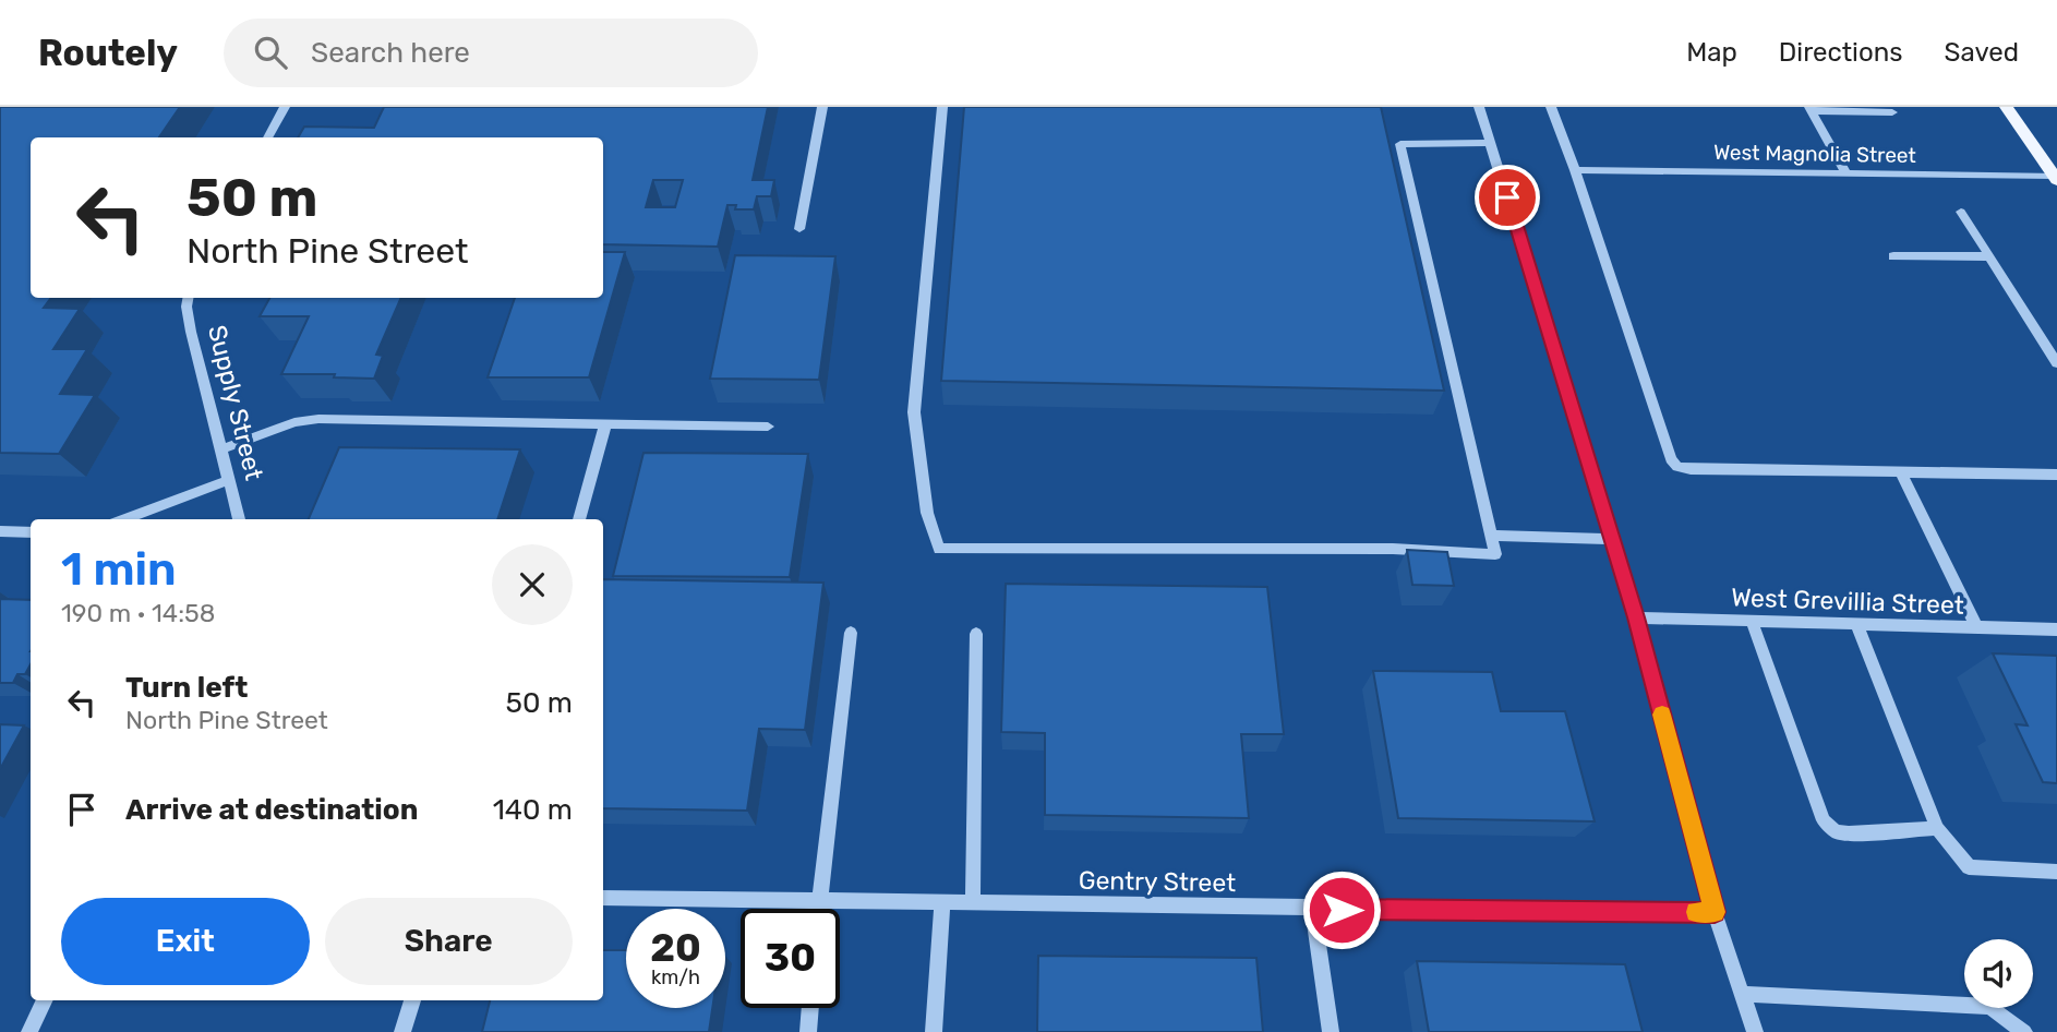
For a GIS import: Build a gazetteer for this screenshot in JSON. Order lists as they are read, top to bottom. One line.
{"streets":{"street":["West Magnolia Street","Supply Street","West Grevillia Street","Gentry Street"]},"page":{"header":"Routely","search":"Search here","nav":["Map","Directions","Saved"],"turn":["50 m","North Pine Street"],"heading":["1 min","190 m · 14:58"],"list":[{"name":"Turn left","note":"North Pine Street","value":"50 m"},{"name":"Arrive at destination","value":"140 m"}],"buttons":["Exit","Share"],"speed":"20 km/h","limit":"30"}}
